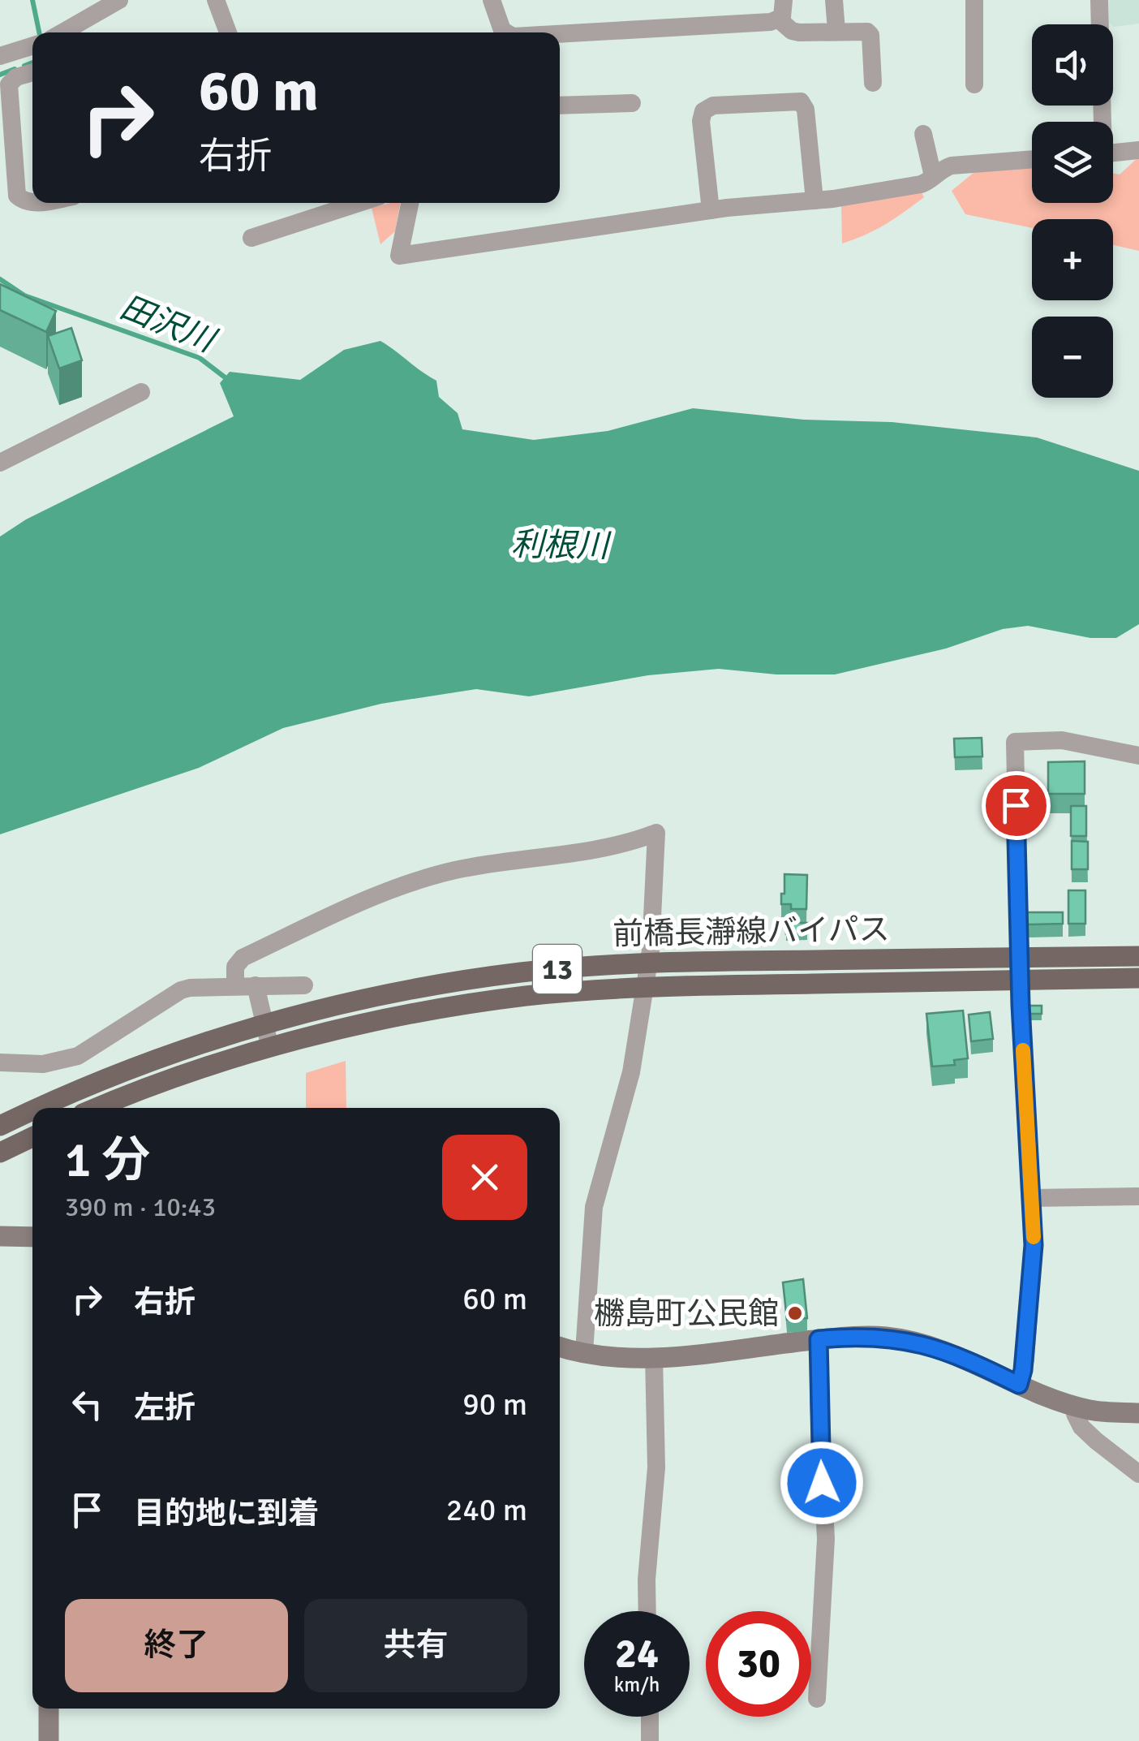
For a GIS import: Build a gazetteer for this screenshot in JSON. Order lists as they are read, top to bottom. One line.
{"streets":{"main road":["前橋長瀞線バイパス","13"]},"water":["田沢川","利根川"],"places":["橳島町公民館"],"page":{"map_buttons":["+","−"],"turn":["60 m","右折"],"heading":["1 分","390 m · 10:43"],"list":[{"name":"右折","value":"60 m"},{"name":"左折","value":"90 m"},{"name":"目的地に到着","value":"240 m"}],"buttons":["終了","共有"],"speed":"24 km/h","limit":"30"}}
